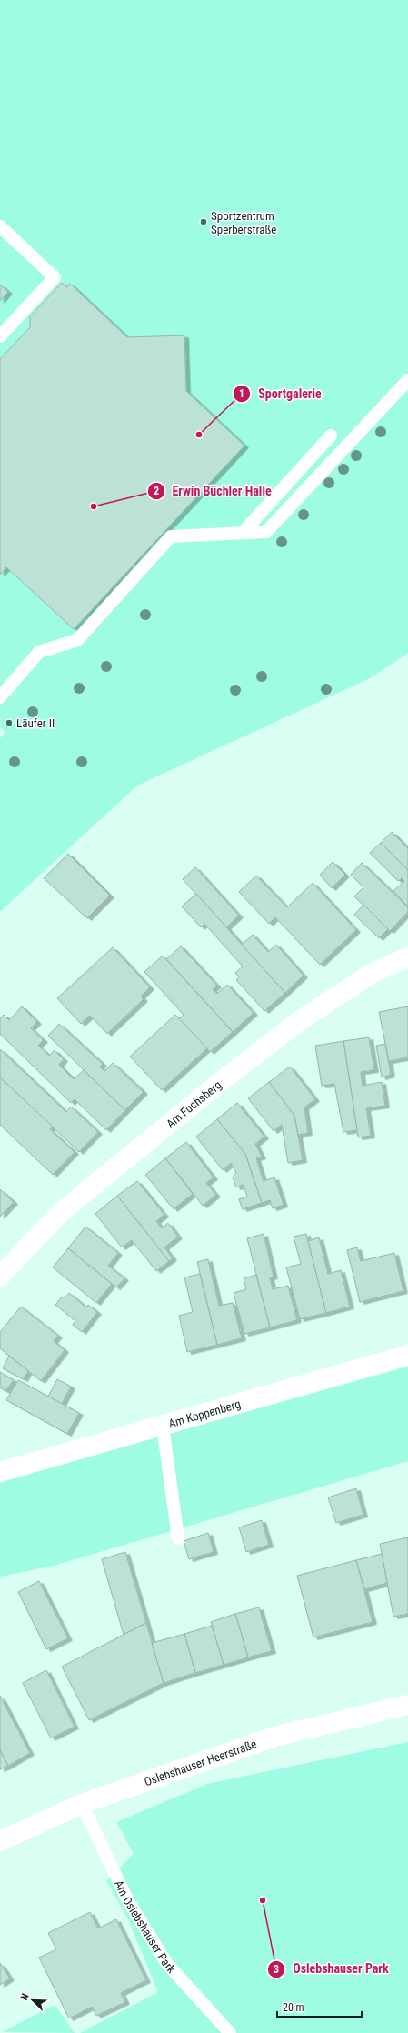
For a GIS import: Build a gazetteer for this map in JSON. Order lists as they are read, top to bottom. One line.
{"streets":{"street":["Am Fuchsberg","Am Koppenberg","Oslebshauser Heerstraße"],"lane":["Am Oslebshauser Park"]},"crossings":[["Oslebshauser Heerstraße","Am Oslebshauser Park"]],"places":["Sportzentrum Sperberstraße","Sportgalerie","Erwin Büchler Halle","Läufer II","Oslebshauser Park"],"scale_bar":"20 m","north":"top left"}
